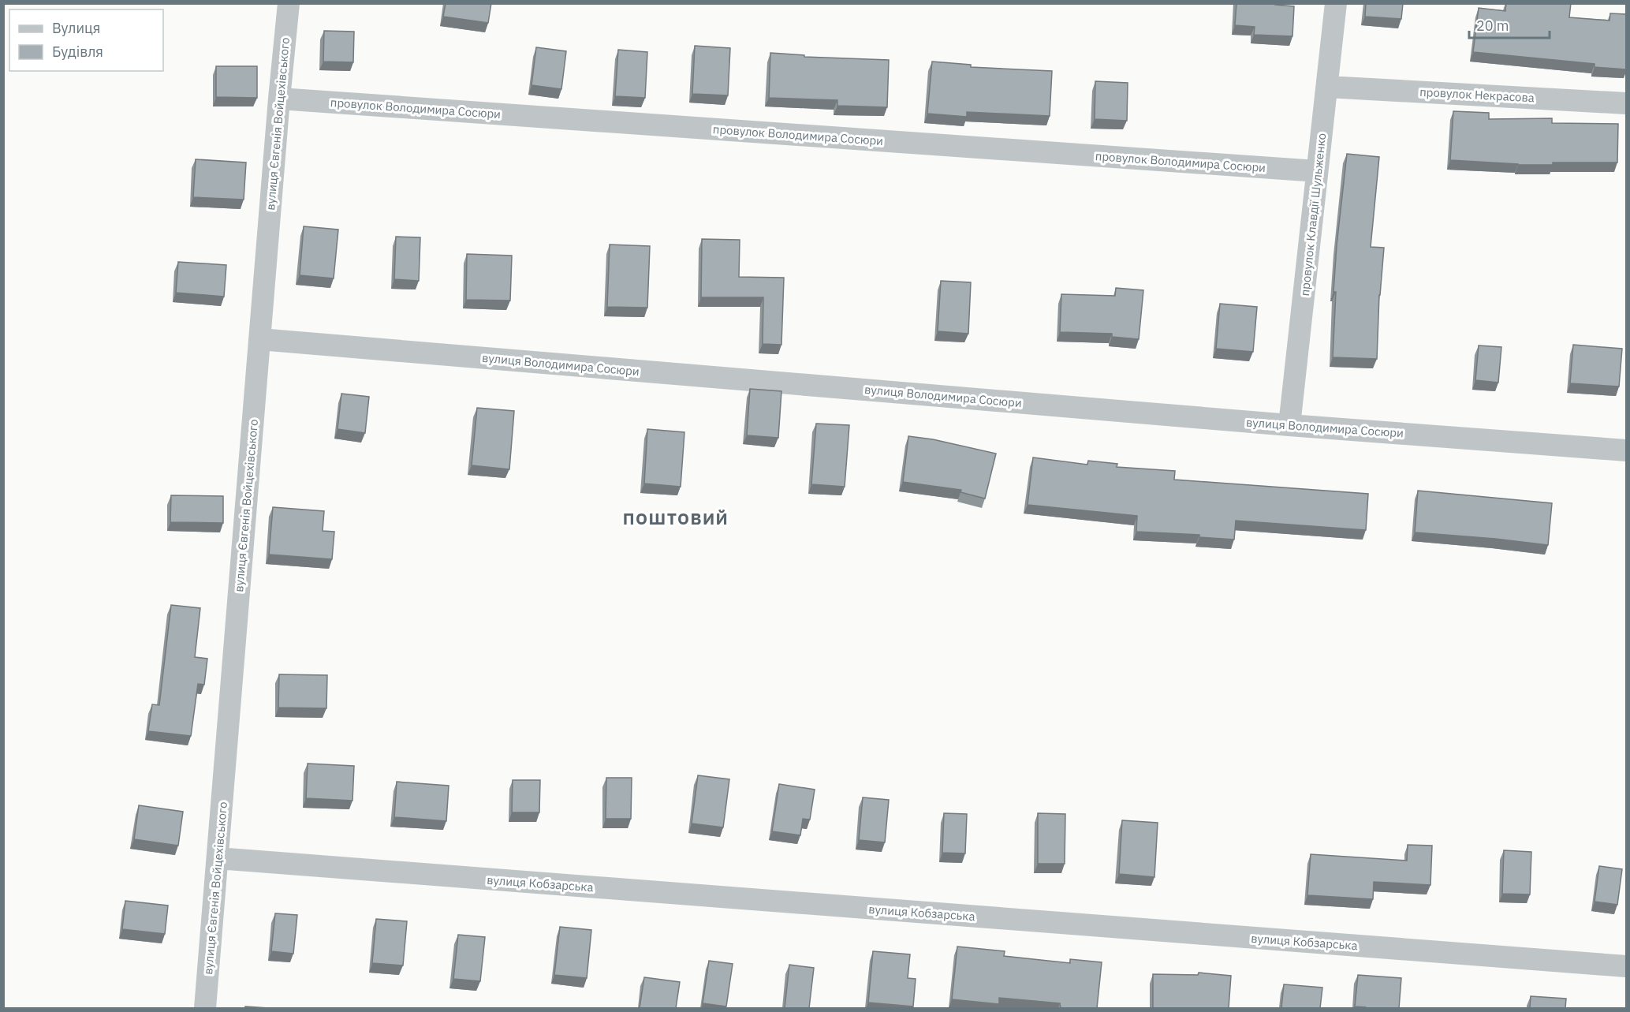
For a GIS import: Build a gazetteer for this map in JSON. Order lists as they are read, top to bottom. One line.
{"streets":{"street":["провулок Некрасова","провулок Володимира Сосюри","вулиця Євгенія Войцехівського","провулок Клавдії Шульженко","вулиця Володимира Сосюри","вулиця Кобзарська"]},"crossings":[["провулок Некрасова","провулок Клавдії Шульженко"],["провулок Володимира Сосюри","вулиця Євгенія Войцехівського"],["провулок Володимира Сосюри","провулок Клавдії Шульженко"],["вулиця Євгенія Войцехівського","вулиця Володимира Сосюри"],["вулиця Євгенія Войцехівського","вулиця Кобзарська"],["провулок Клавдії Шульженко","вулиця Володимира Сосюри"]],"districts":["ПОШТОВИЙ"],"legend":["Вулиця","Будівля"],"scale_bar":"20 m"}
